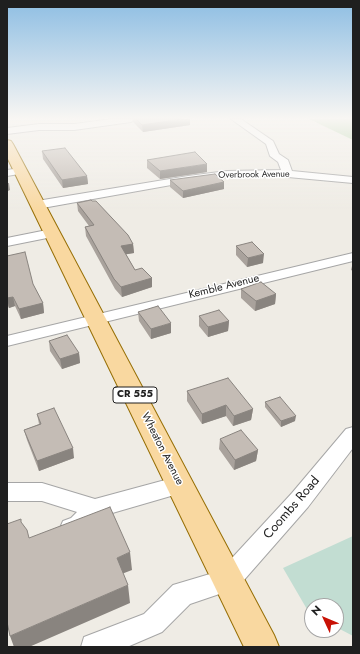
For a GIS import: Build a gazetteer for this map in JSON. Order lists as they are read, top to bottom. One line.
{"streets":{"main road":["CR 555","Wheaton Avenue"],"street":["Overbrook Avenue","Kemble Avenue","Coombs Road"]},"crossings":[["Overbrook Avenue","Wheaton Avenue"],["Kemble Avenue","Wheaton Avenue"],["Wheaton Avenue","Coombs Road"]],"north":"top left"}
